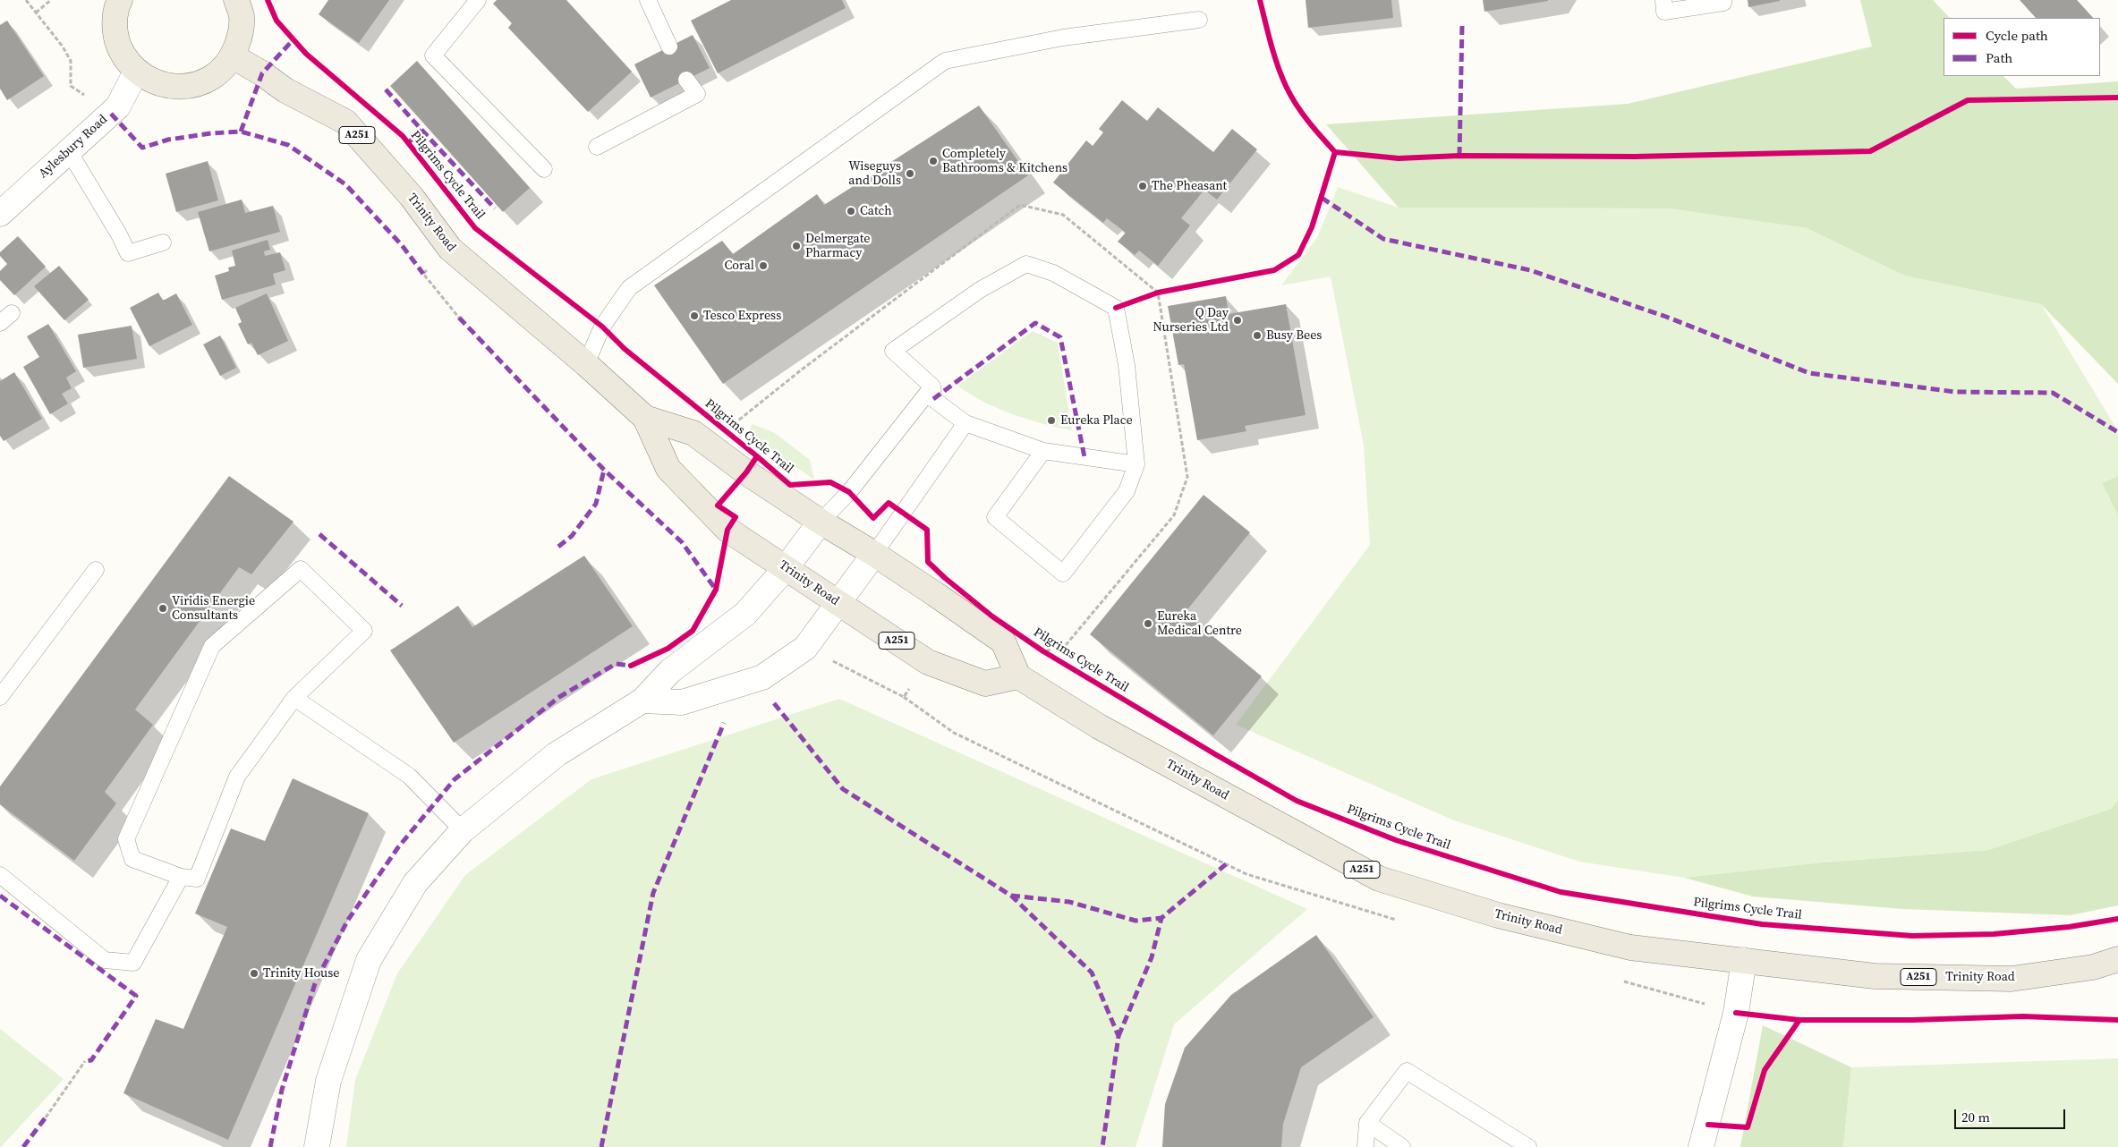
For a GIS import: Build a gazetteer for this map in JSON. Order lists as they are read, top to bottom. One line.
{"streets":{"main road":["A251","Trinity Road"],"street":["Aylesbury Road"],"cycle path":["Pilgrims Cycle Trail"]},"places":["Completely Bathrooms & Kitchens","Wiseguys and Dolls","The Pheasant","Catch","Delmergate Pharmacy","Coral","Tesco Express","Q Day Nurseries Ltd","Busy Bees","Eureka Place","Viridis Energie Consultants","Eureka Medical Centre","Trinity House"],"legend":["Cycle path","Path"],"scale_bar":"20 m"}
